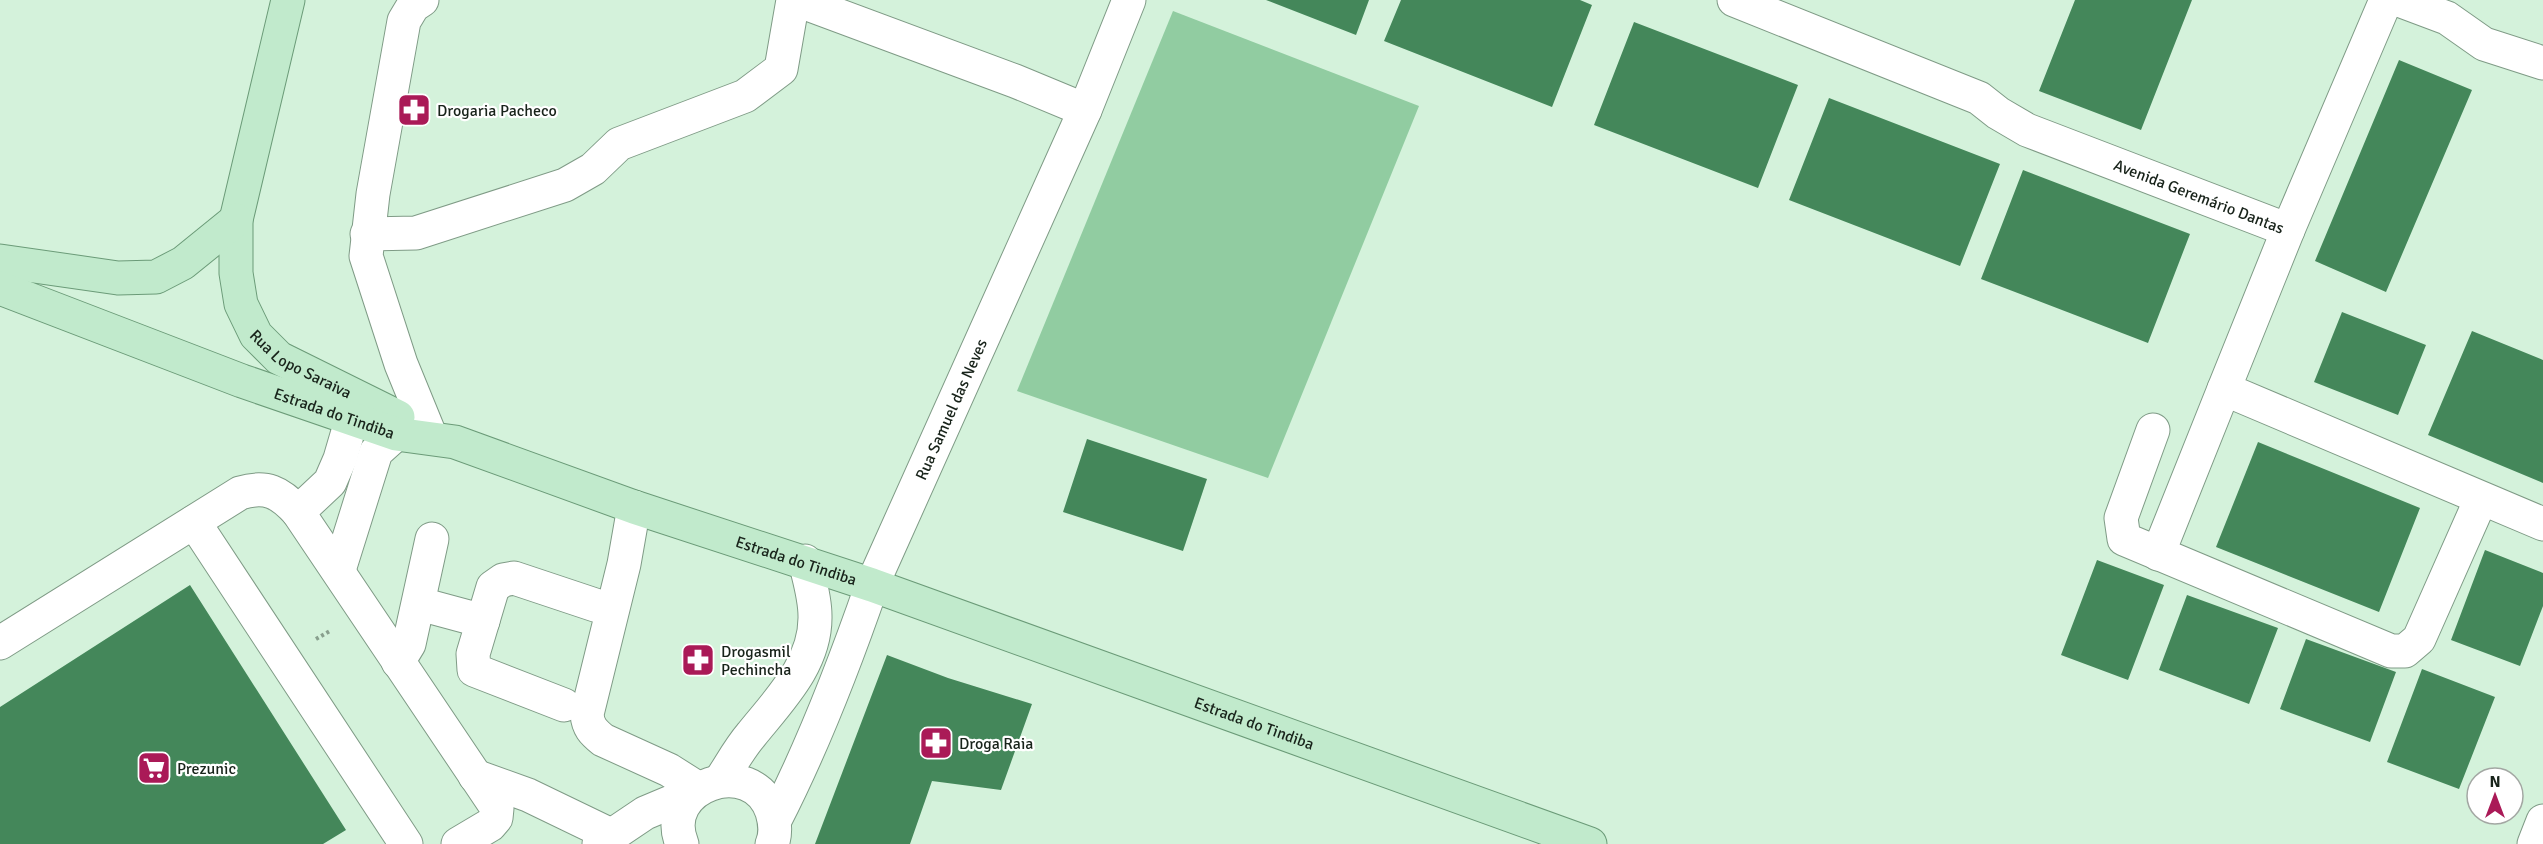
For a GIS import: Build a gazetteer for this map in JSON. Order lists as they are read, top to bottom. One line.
{"streets":{"main road":["Rua Lopo Saraiva","Estrada do Tindiba"],"street":["Avenida Geremário Dantas","Rua Samuel das Neves"]},"crossings":[["Rua Lopo Saraiva","Estrada do Tindiba"],["Rua Samuel das Neves","Estrada do Tindiba"]],"places":{"pharmacy":["Drogaria Pacheco","Drogasmil Pechincha","Droga Raia"],"supermarket":["Prezunic"]},"north":"top"}
